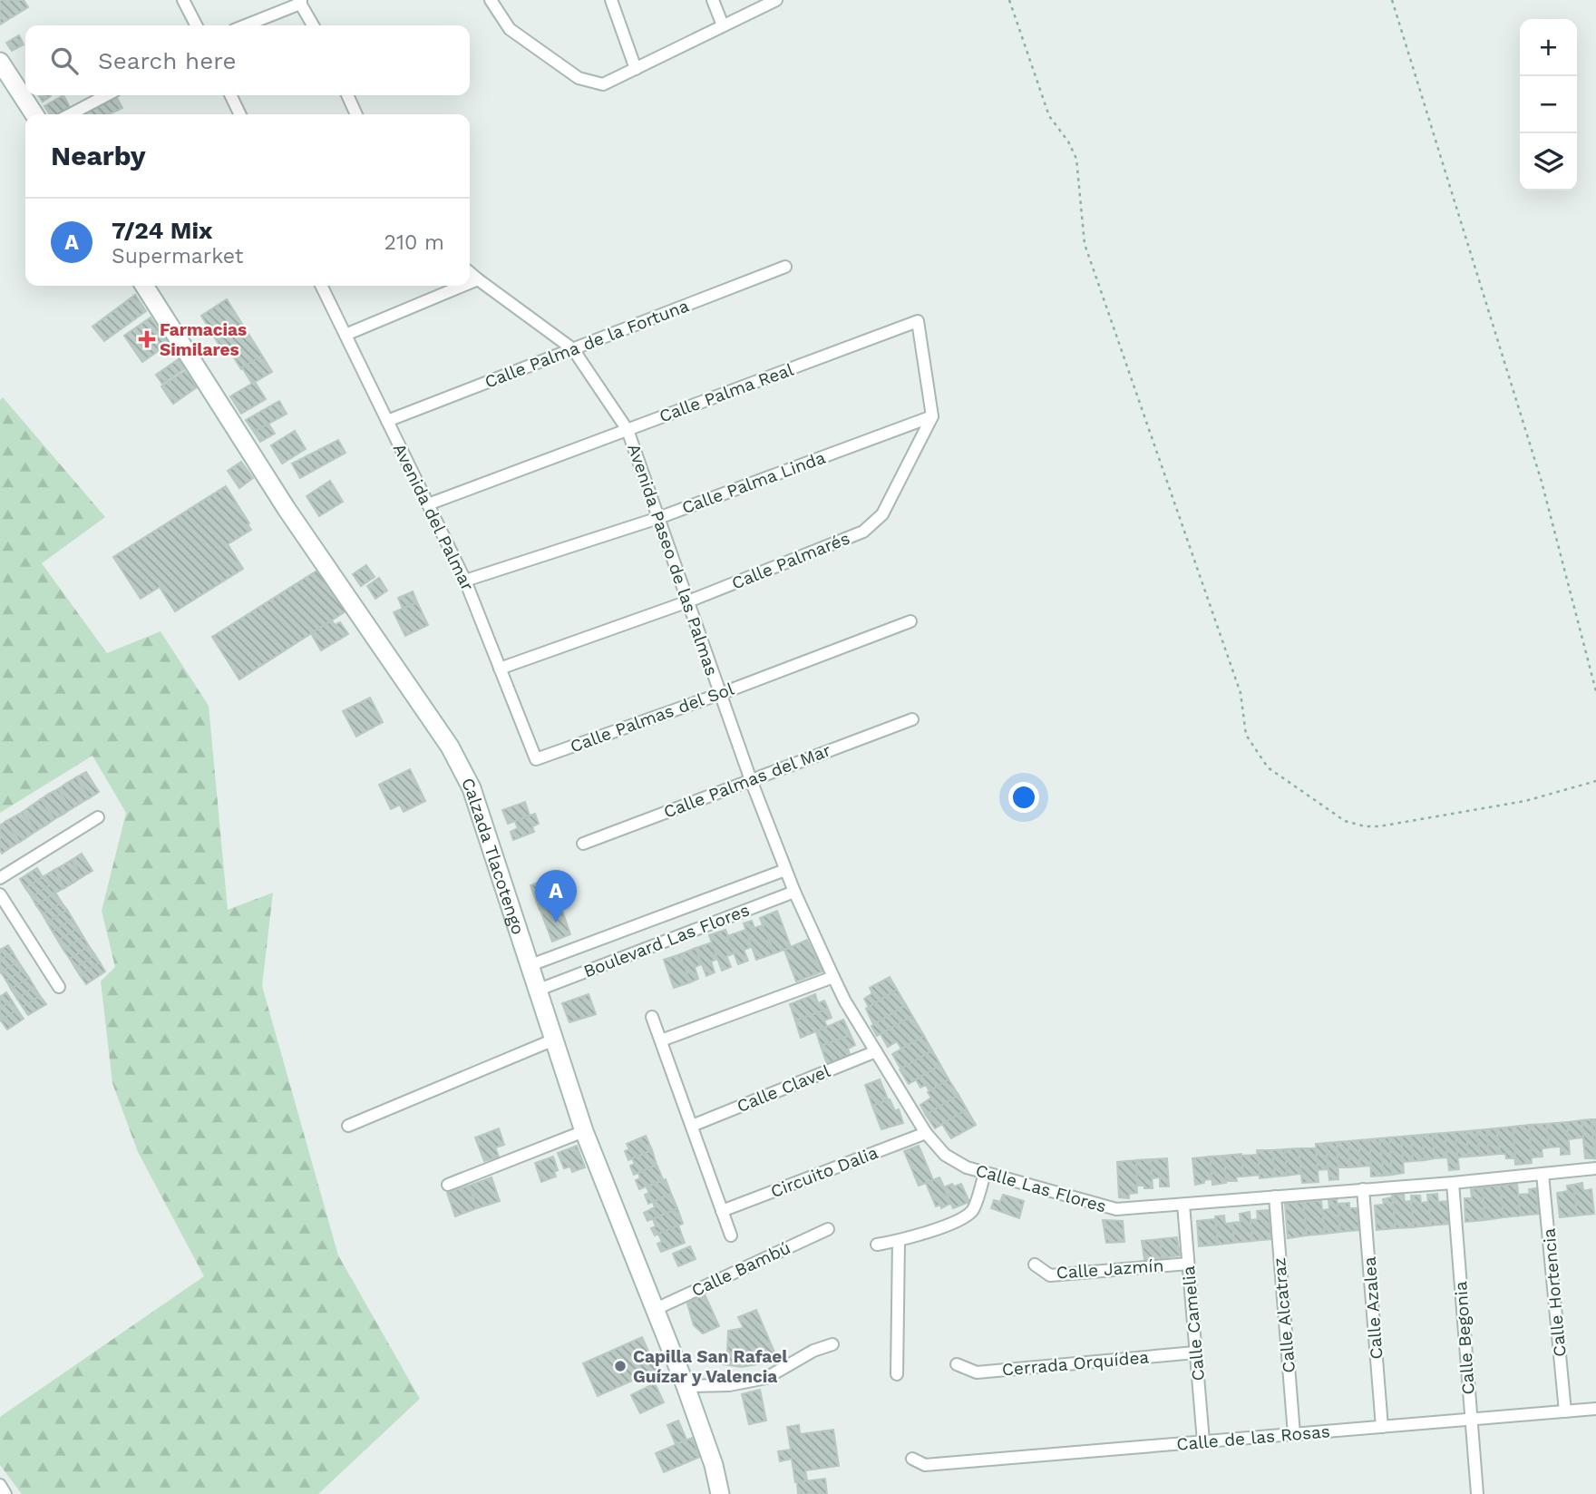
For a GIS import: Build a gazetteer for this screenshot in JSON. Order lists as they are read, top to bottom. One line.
{"streets":{"street":["Calle Palma de la Fortuna","Calle Palma Real","Calle Palma Linda","Avenida del Palmar","Avenida Paseo de las Palmas","Calle Palmarés","Calle Palmas del Sol","Calle Palmas del Mar","Calzada Tlacotengo","Boulevard Las Flores","Calle Clavel","Circuito Dalia","Calle Las Flores","Calle Bambú","Calle Jazmín","Calle Hortencia","Calle Azalea","Calle Alcatraz","Calle Camelia","Calle Begonia","Cerrada Orquídea","Calle de las Rosas"]},"crossings":[["Calle Palma de la Fortuna","Avenida del Palmar"],["Calle Palma de la Fortuna","Avenida Paseo de las Palmas"],["Calle Palma Real","Calle Palma Linda"],["Calle Palma Real","Avenida del Palmar"],["Calle Palma Real","Avenida Paseo de las Palmas"],["Calle Palma Real","Calle Palmarés"],["Calle Palma Linda","Avenida del Palmar"],["Calle Palma Linda","Avenida Paseo de las Palmas"],["Calle Palma Linda","Calle Palmarés"],["Avenida del Palmar","Calle Palmarés"],["Avenida del Palmar","Calle Palmas del Sol"],["Avenida Paseo de las Palmas","Calle Palmarés"],["Avenida Paseo de las Palmas","Calle Palmas del Sol"],["Avenida Paseo de las Palmas","Calle Palmas del Mar"],["Avenida Paseo de las Palmas","Boulevard Las Flores"],["Avenida Paseo de las Palmas","Calle Las Flores"],["Calzada Tlacotengo","Boulevard Las Flores"],["Calzada Tlacotengo","Calle Bambú"],["Boulevard Las Flores","Calle Las Flores"],["Calle Clavel","Calle Las Flores"],["Circuito Dalia","Calle Las Flores"],["Calle Las Flores","Calle Hortencia"],["Calle Las Flores","Calle Azalea"],["Calle Las Flores","Calle Alcatraz"],["Calle Las Flores","Calle Camelia"],["Calle Las Flores","Calle Begonia"],["Calle Jazmín","Calle Camelia"],["Calle Hortencia","Calle de las Rosas"],["Calle Azalea","Calle de las Rosas"],["Calle Alcatraz","Calle de las Rosas"],["Calle Camelia","Cerrada Orquídea"],["Calle Camelia","Calle de las Rosas"],["Calle Begonia","Calle de las Rosas"]],"places":{"health":["Farmacias Similares"],"other":["Capilla San Rafael Guízar y Valencia"]},"page":{"map_buttons":["+","−"],"search":"Search here","heading":"Nearby","list":[{"mark":"A","name":"7/24 Mix","note":"Supermarket","value":"210 m"}],"pins":"A"}}
